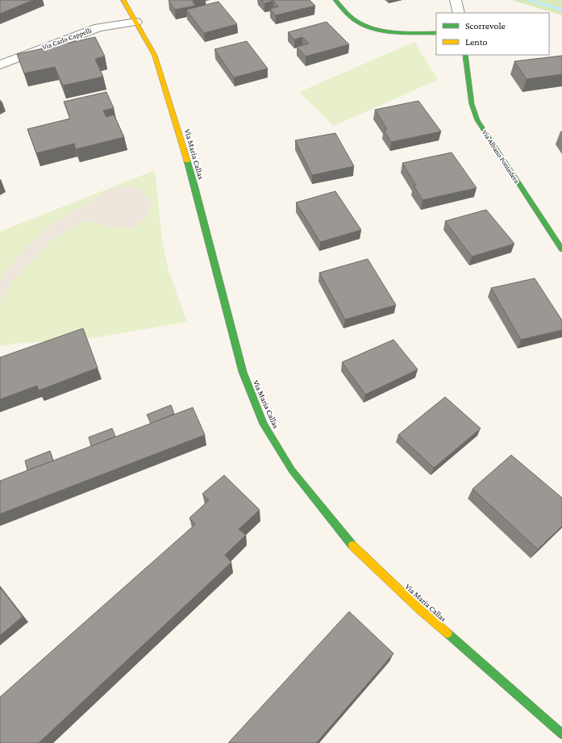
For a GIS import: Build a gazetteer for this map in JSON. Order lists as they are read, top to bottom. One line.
{"streets":{"street":["Via Carlo Cappelli","Via Maria Callas","Via Albano Pontedera"]},"crossings":[["Via Carlo Cappelli","Via Maria Callas"]],"legend":["Scorrevole","Lento"]}
